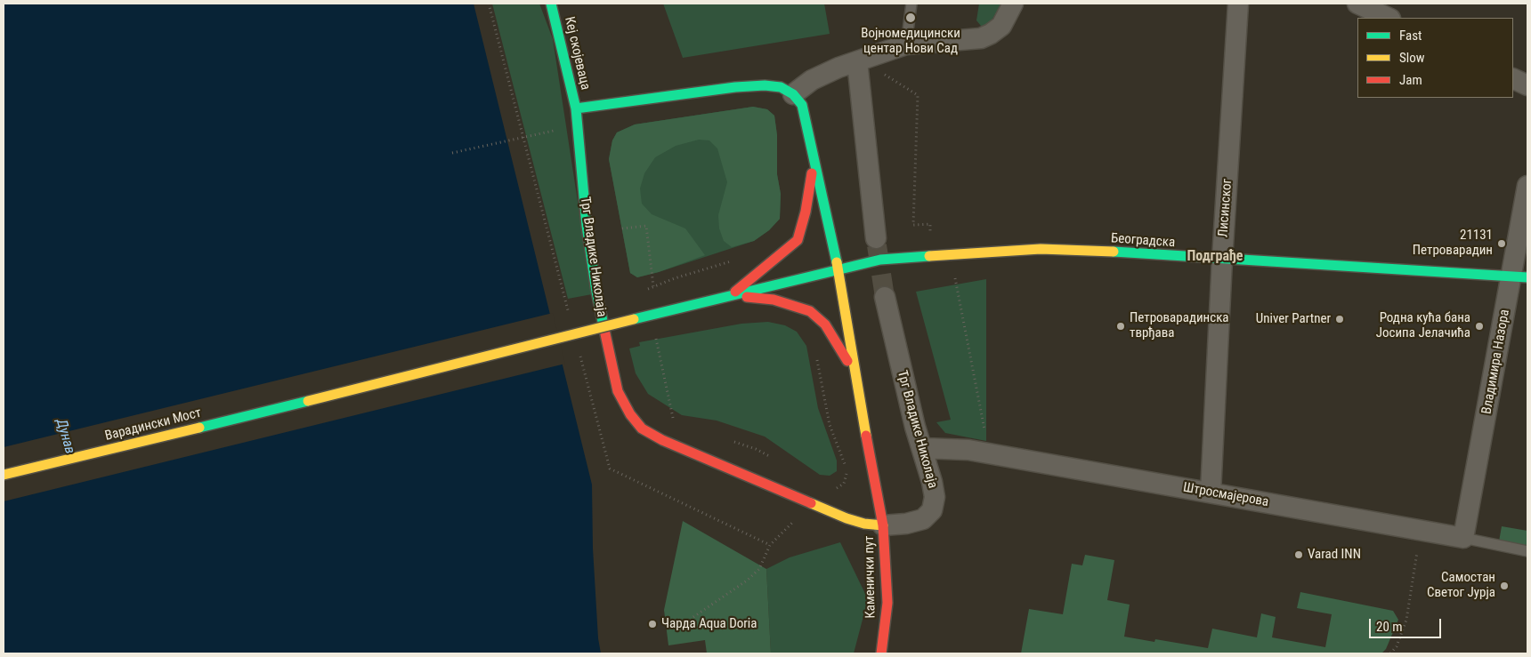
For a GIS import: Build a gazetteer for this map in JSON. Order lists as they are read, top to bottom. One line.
{"streets":{"main road":["Кеј скојеваца","Београдска","Трг Владике Николаја","Варадински Мост","Каменички пут"],"street":["Лисинског","Владимира Назора","Штросмајерова"]},"crossings":[["Кеј скојеваца","Трг Владике Николаја"],["Лисинског","Београдска"],["Лисинског","Штросмајерова"],["Београдска","Владимира Назора"],["Београдска","Варадински Мост"],["Трг Владике Николаја","Штросмајерова"],["Трг Владике Николаја","Каменички пут"],["Владимира Назора","Штросмајерова"]],"districts":["Подграђе"],"water":["Дунав"],"places":["Војномедицински центар Нови Сад","21131 Петроварадин","Univer Partner","Петроварадинска тврђава","Родна кућа бана Јосипа Јелачића","Varad INN","Самостан Светог Јурја","Чарда Aqua Doria"],"legend":["Fast","Slow","Jam"],"scale_bar":"20 m"}
